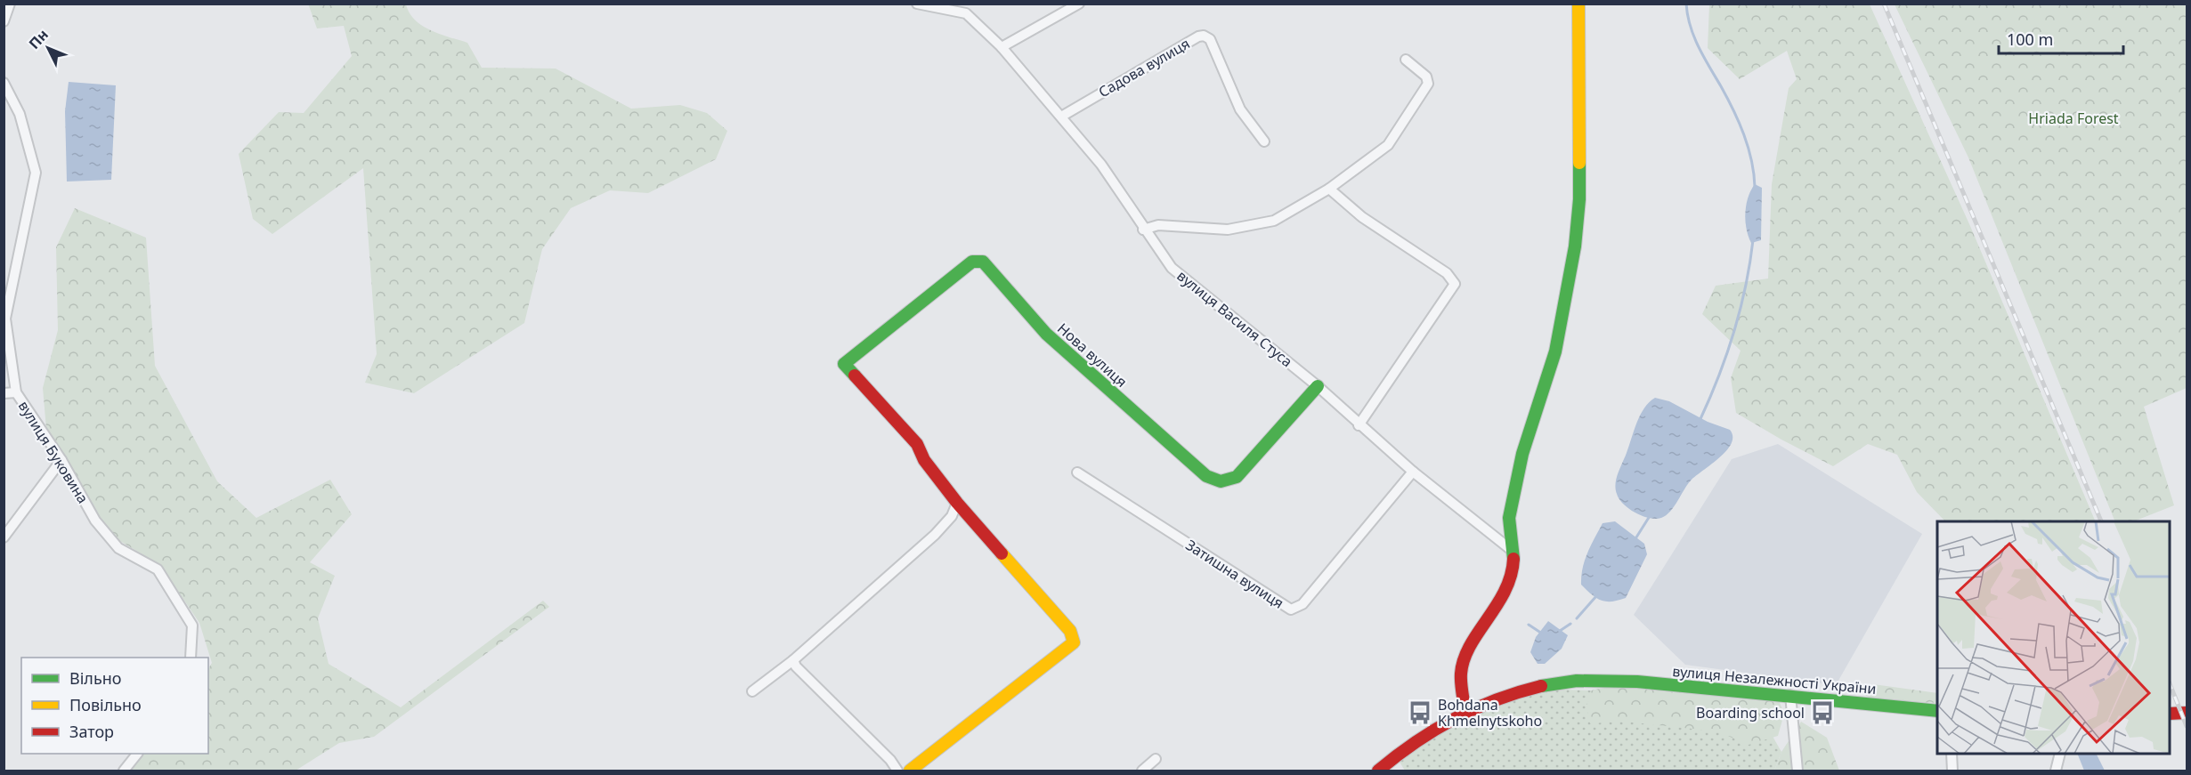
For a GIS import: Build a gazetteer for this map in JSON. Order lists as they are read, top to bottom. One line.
{"streets":{"street":["Садова вулиця","вулиця Василя Стуса","Нова вулиця","вулиця Буковина","Затишна вулиця","вулиця Незалежності України"]},"crossings":[["Садова вулиця","вулиця Василя Стуса"],["вулиця Василя Стуса","Нова вулиця"],["вулиця Василя Стуса","Затишна вулиця"]],"parks":["Hriada Forest"],"places":{"bus stop":["Bohdana Khmelnytskoho","Boarding school"]},"legend":["Вільно","Повільно","Затор"],"scale_bar":"100 m","north":"top left"}
